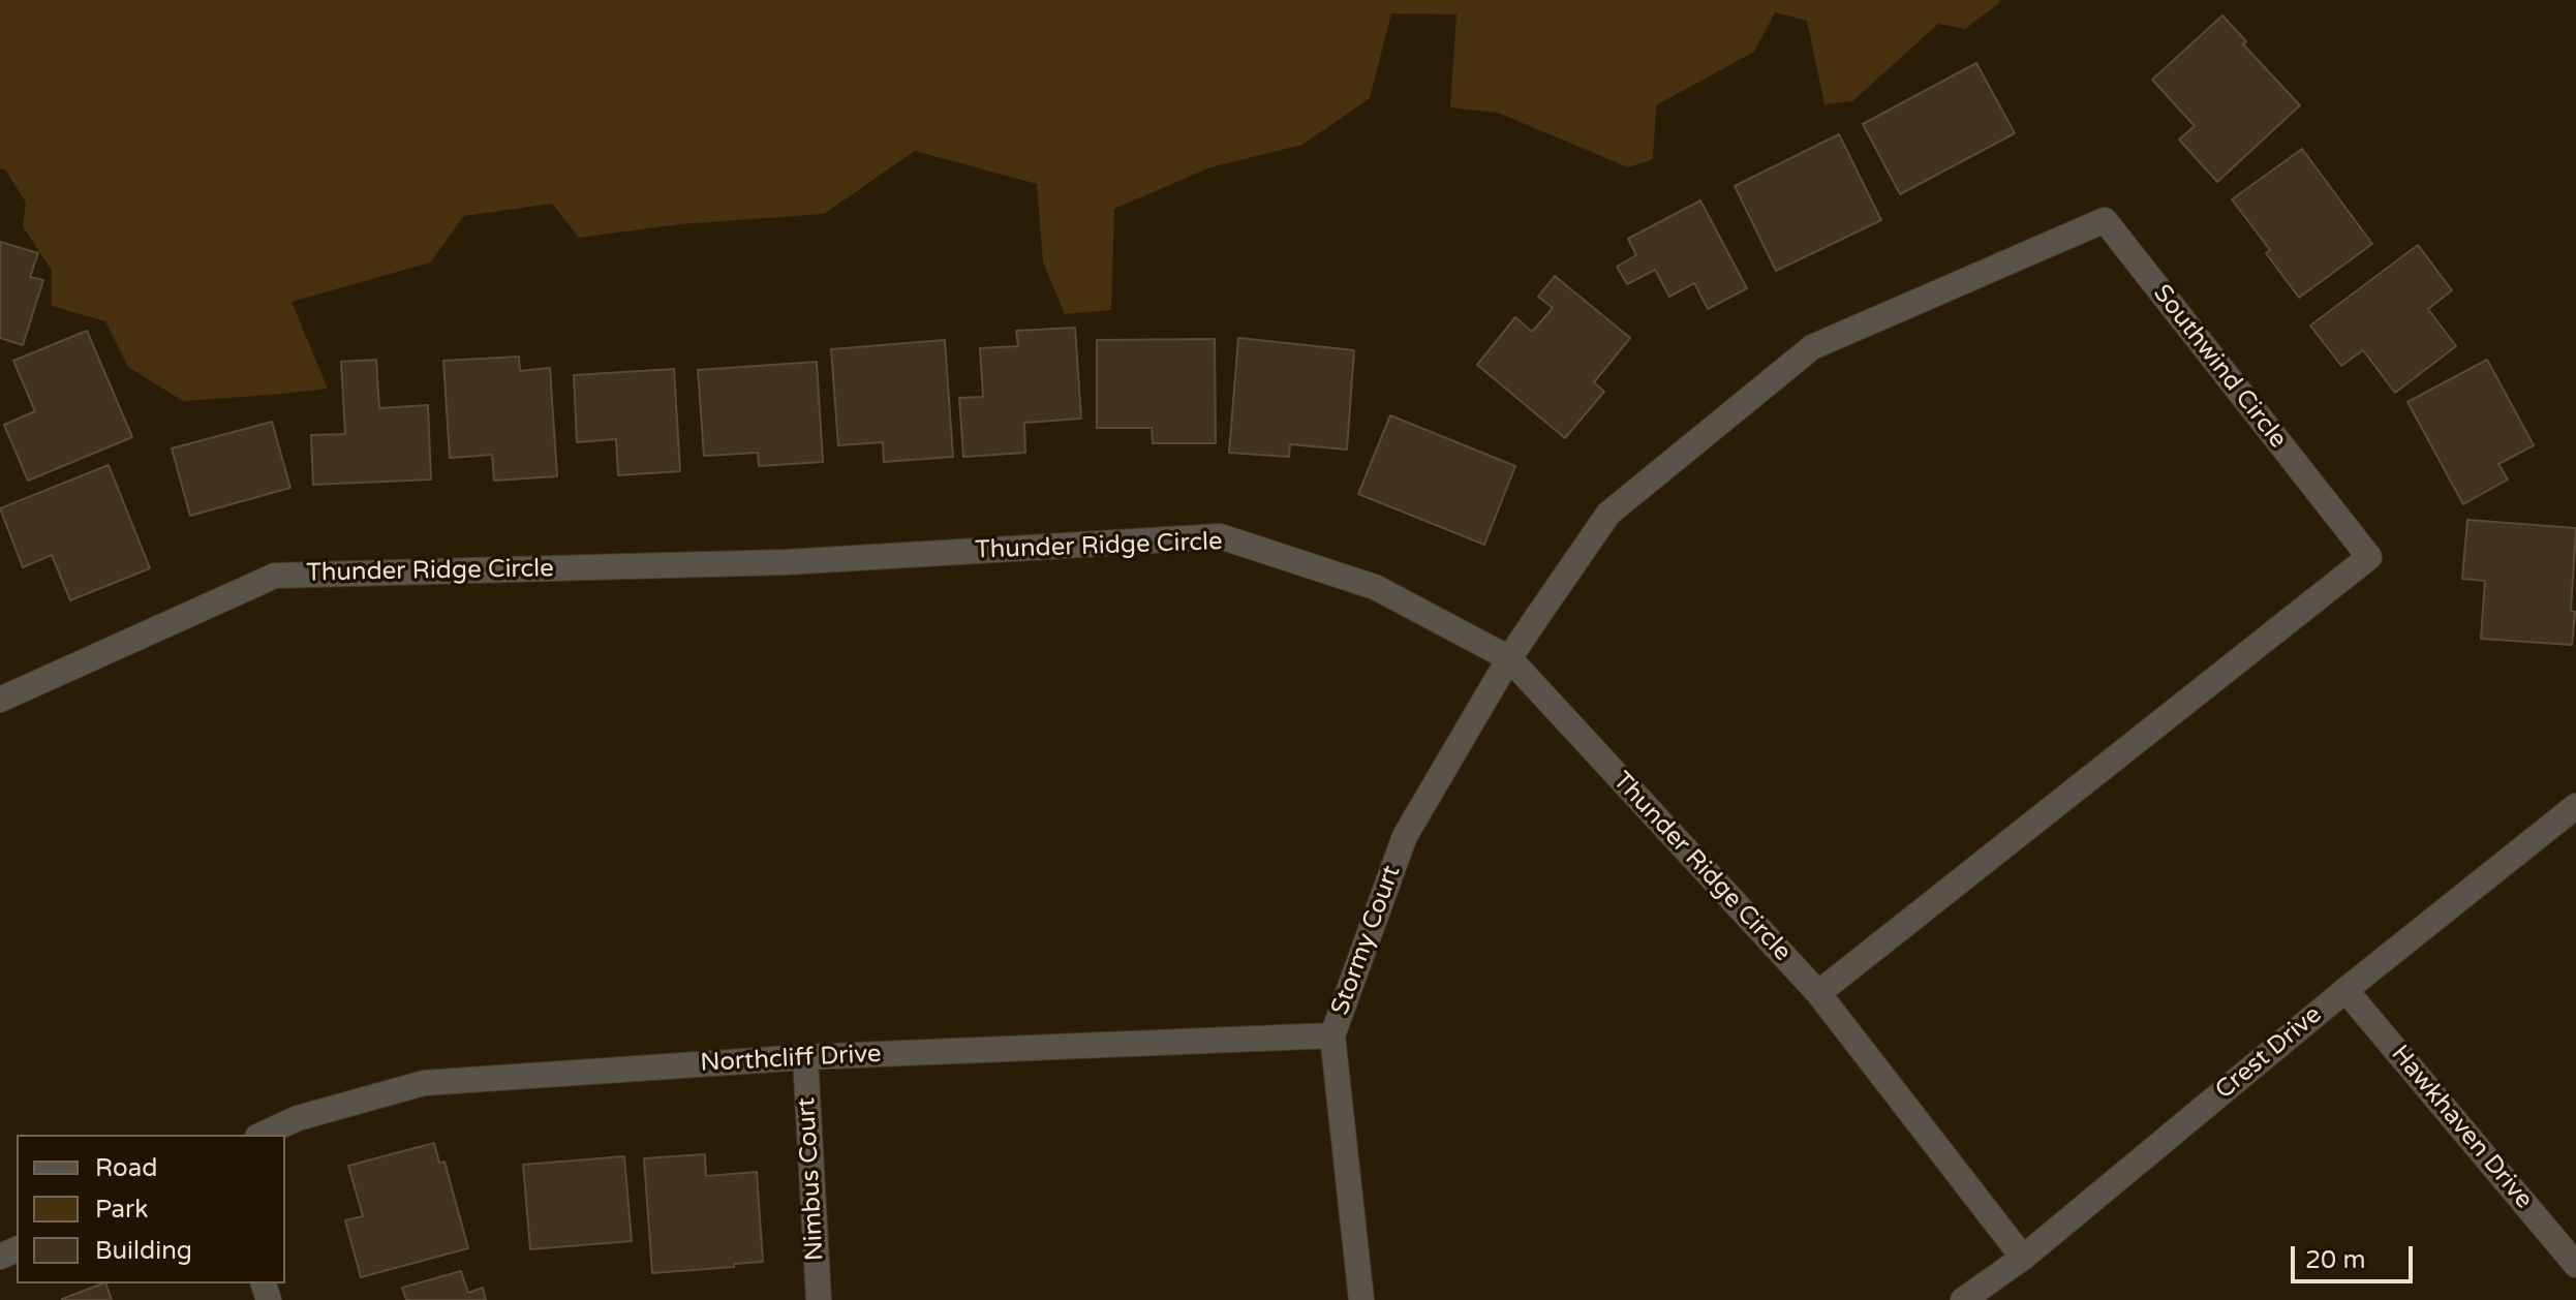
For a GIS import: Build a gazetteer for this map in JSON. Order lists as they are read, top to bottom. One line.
{"streets":{"street":["Southwind Circle","Thunder Ridge Circle","Stormy Court","Crest Drive","Northcliff Drive","Hawkhaven Drive","Nimbus Court"]},"crossings":[["Southwind Circle","Thunder Ridge Circle"],["Southwind Circle","Stormy Court"],["Thunder Ridge Circle","Stormy Court"],["Thunder Ridge Circle","Crest Drive"],["Stormy Court","Northcliff Drive"],["Crest Drive","Hawkhaven Drive"],["Northcliff Drive","Nimbus Court"]],"legend":["Road","Park","Building"],"scale_bar":"20 m"}
